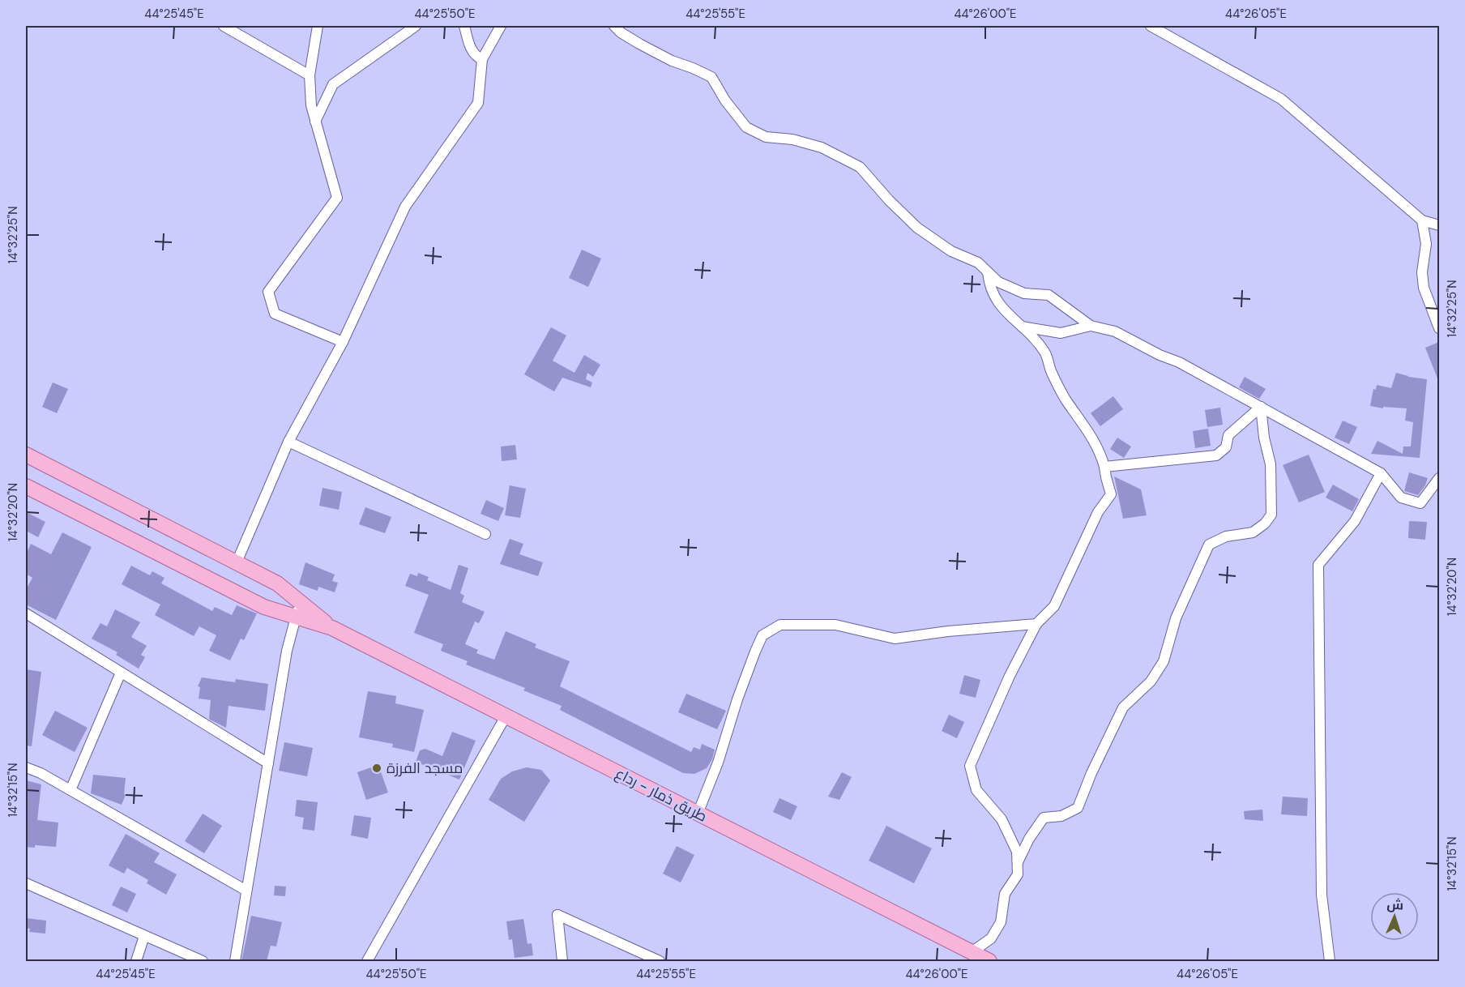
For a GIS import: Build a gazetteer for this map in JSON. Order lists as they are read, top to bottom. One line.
{"streets":{"main road":["طريق ذمار - رداع"]},"places":["مسجد الفرزة"],"north":"top","coordinates":["44°25'45\"E","44°25'50\"E","44°25'55\"E","44°26'00\"E","44°26'05\"E","14°32'25\"N","14°32'20\"N","14°32'15\"N"]}
